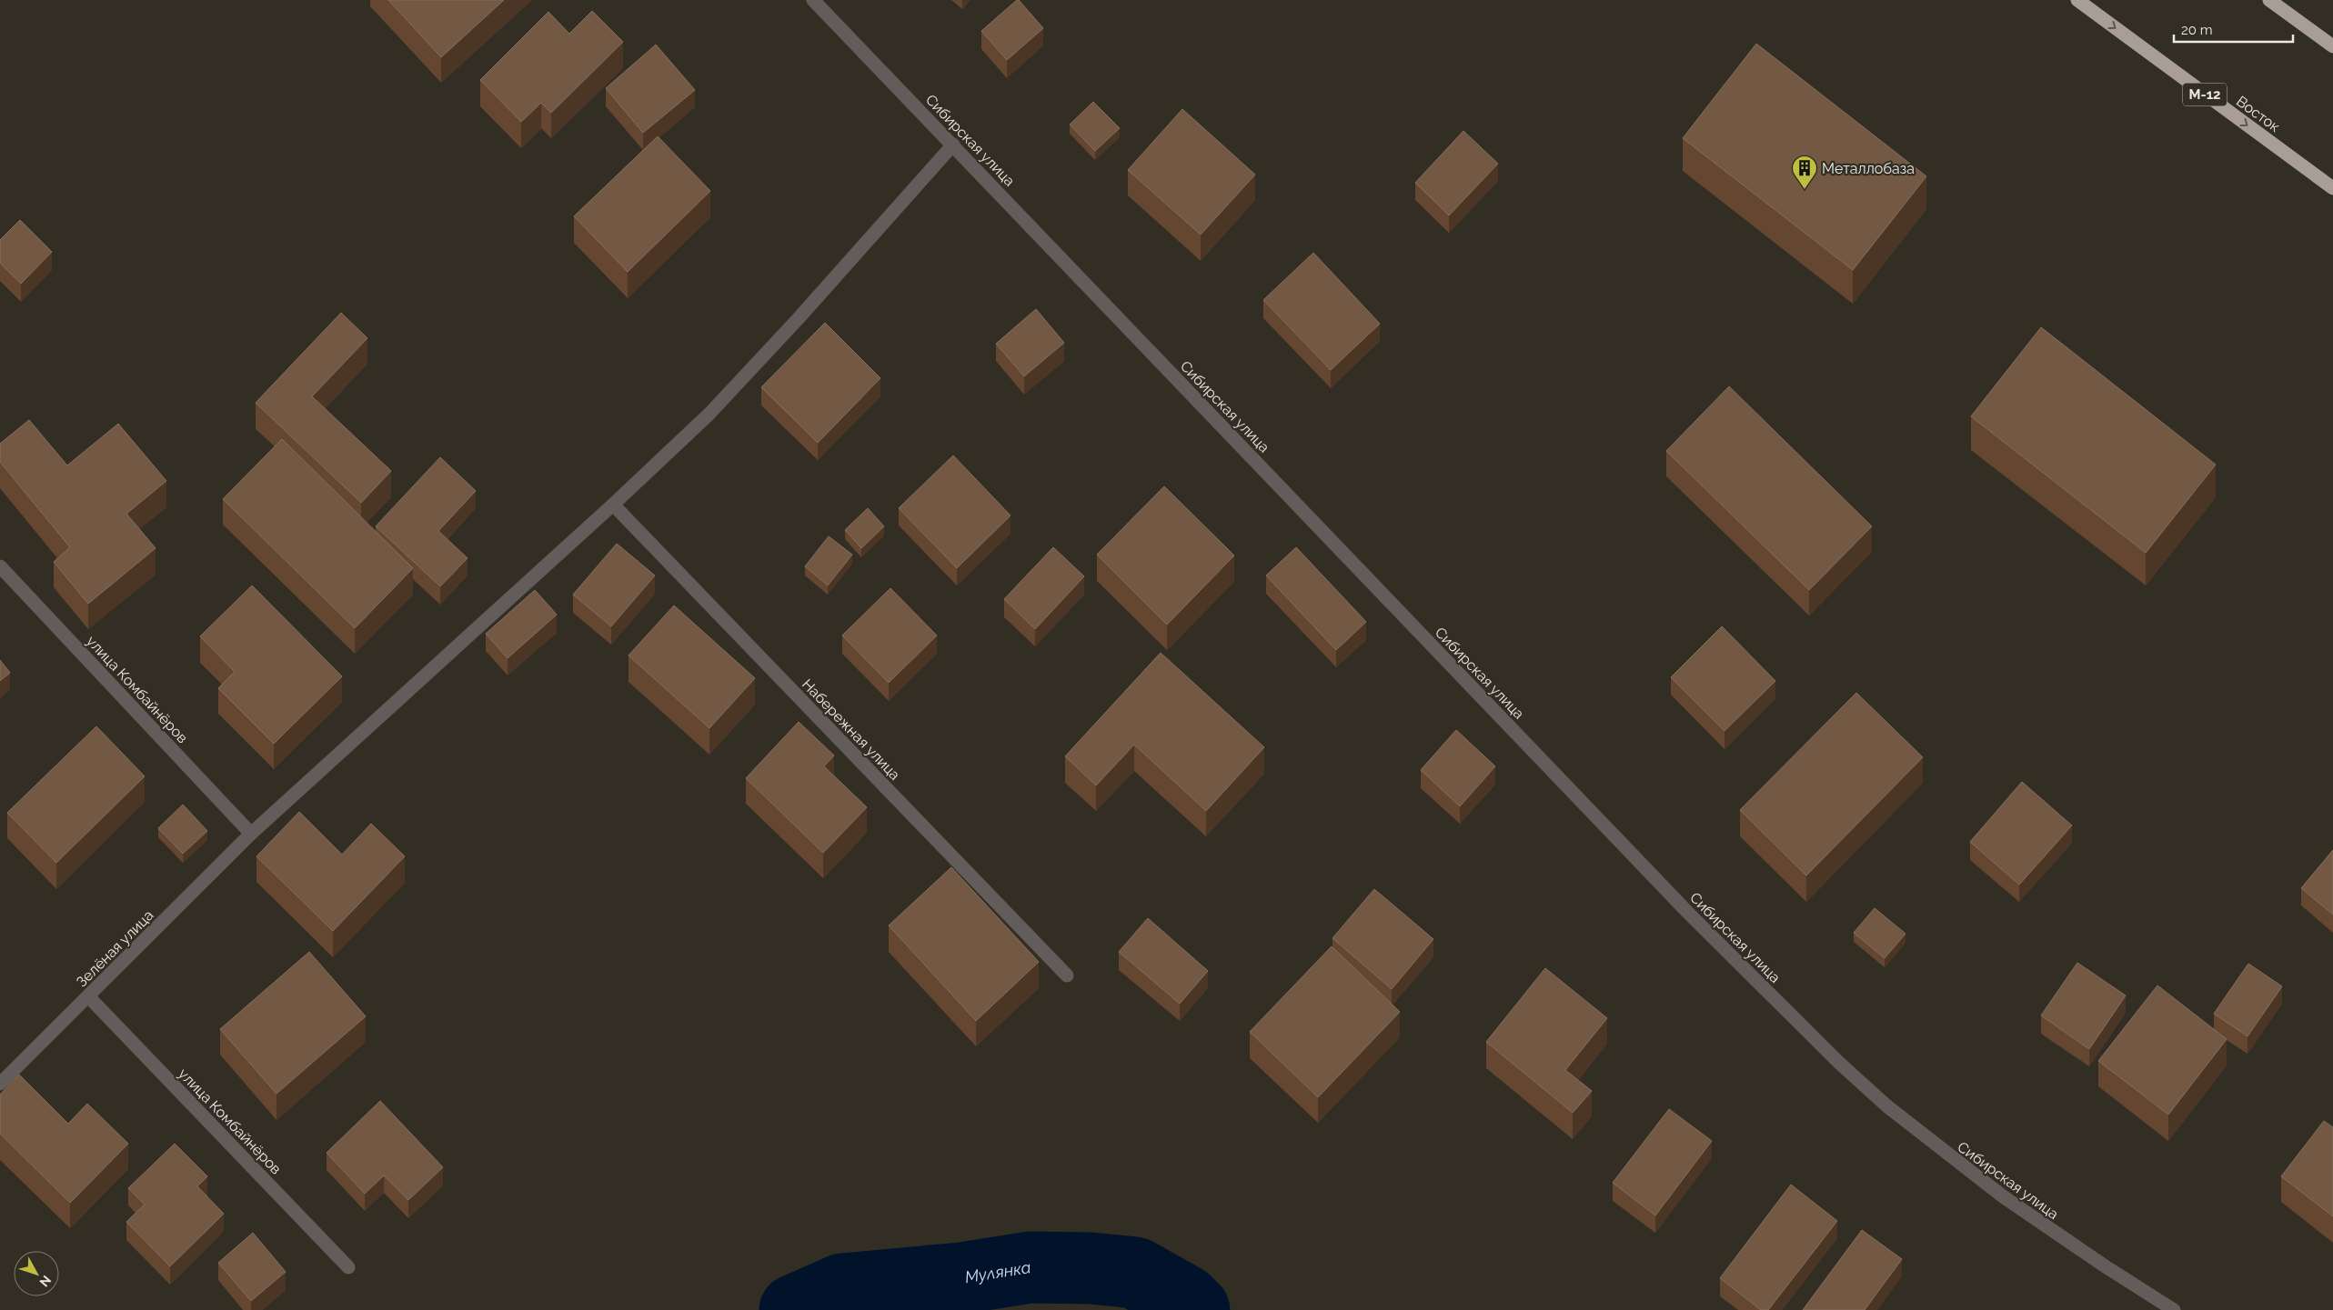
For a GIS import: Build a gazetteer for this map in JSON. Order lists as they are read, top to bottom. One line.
{"streets":{"highway":["М-12","Восток"],"street":["Сибирская улица","улица Комбайнёров","Набережная улица","Зелёная улица"]},"crossings":[["Сибирская улица","Зелёная улица"],["улица Комбайнёров","Зелёная улица"],["Набережная улица","Зелёная улица"]],"one_way":["Восток"],"water":["Мулянка"],"places":{"building":["Металлобаза"]},"scale_bar":"20 m","north":"bottom right"}
